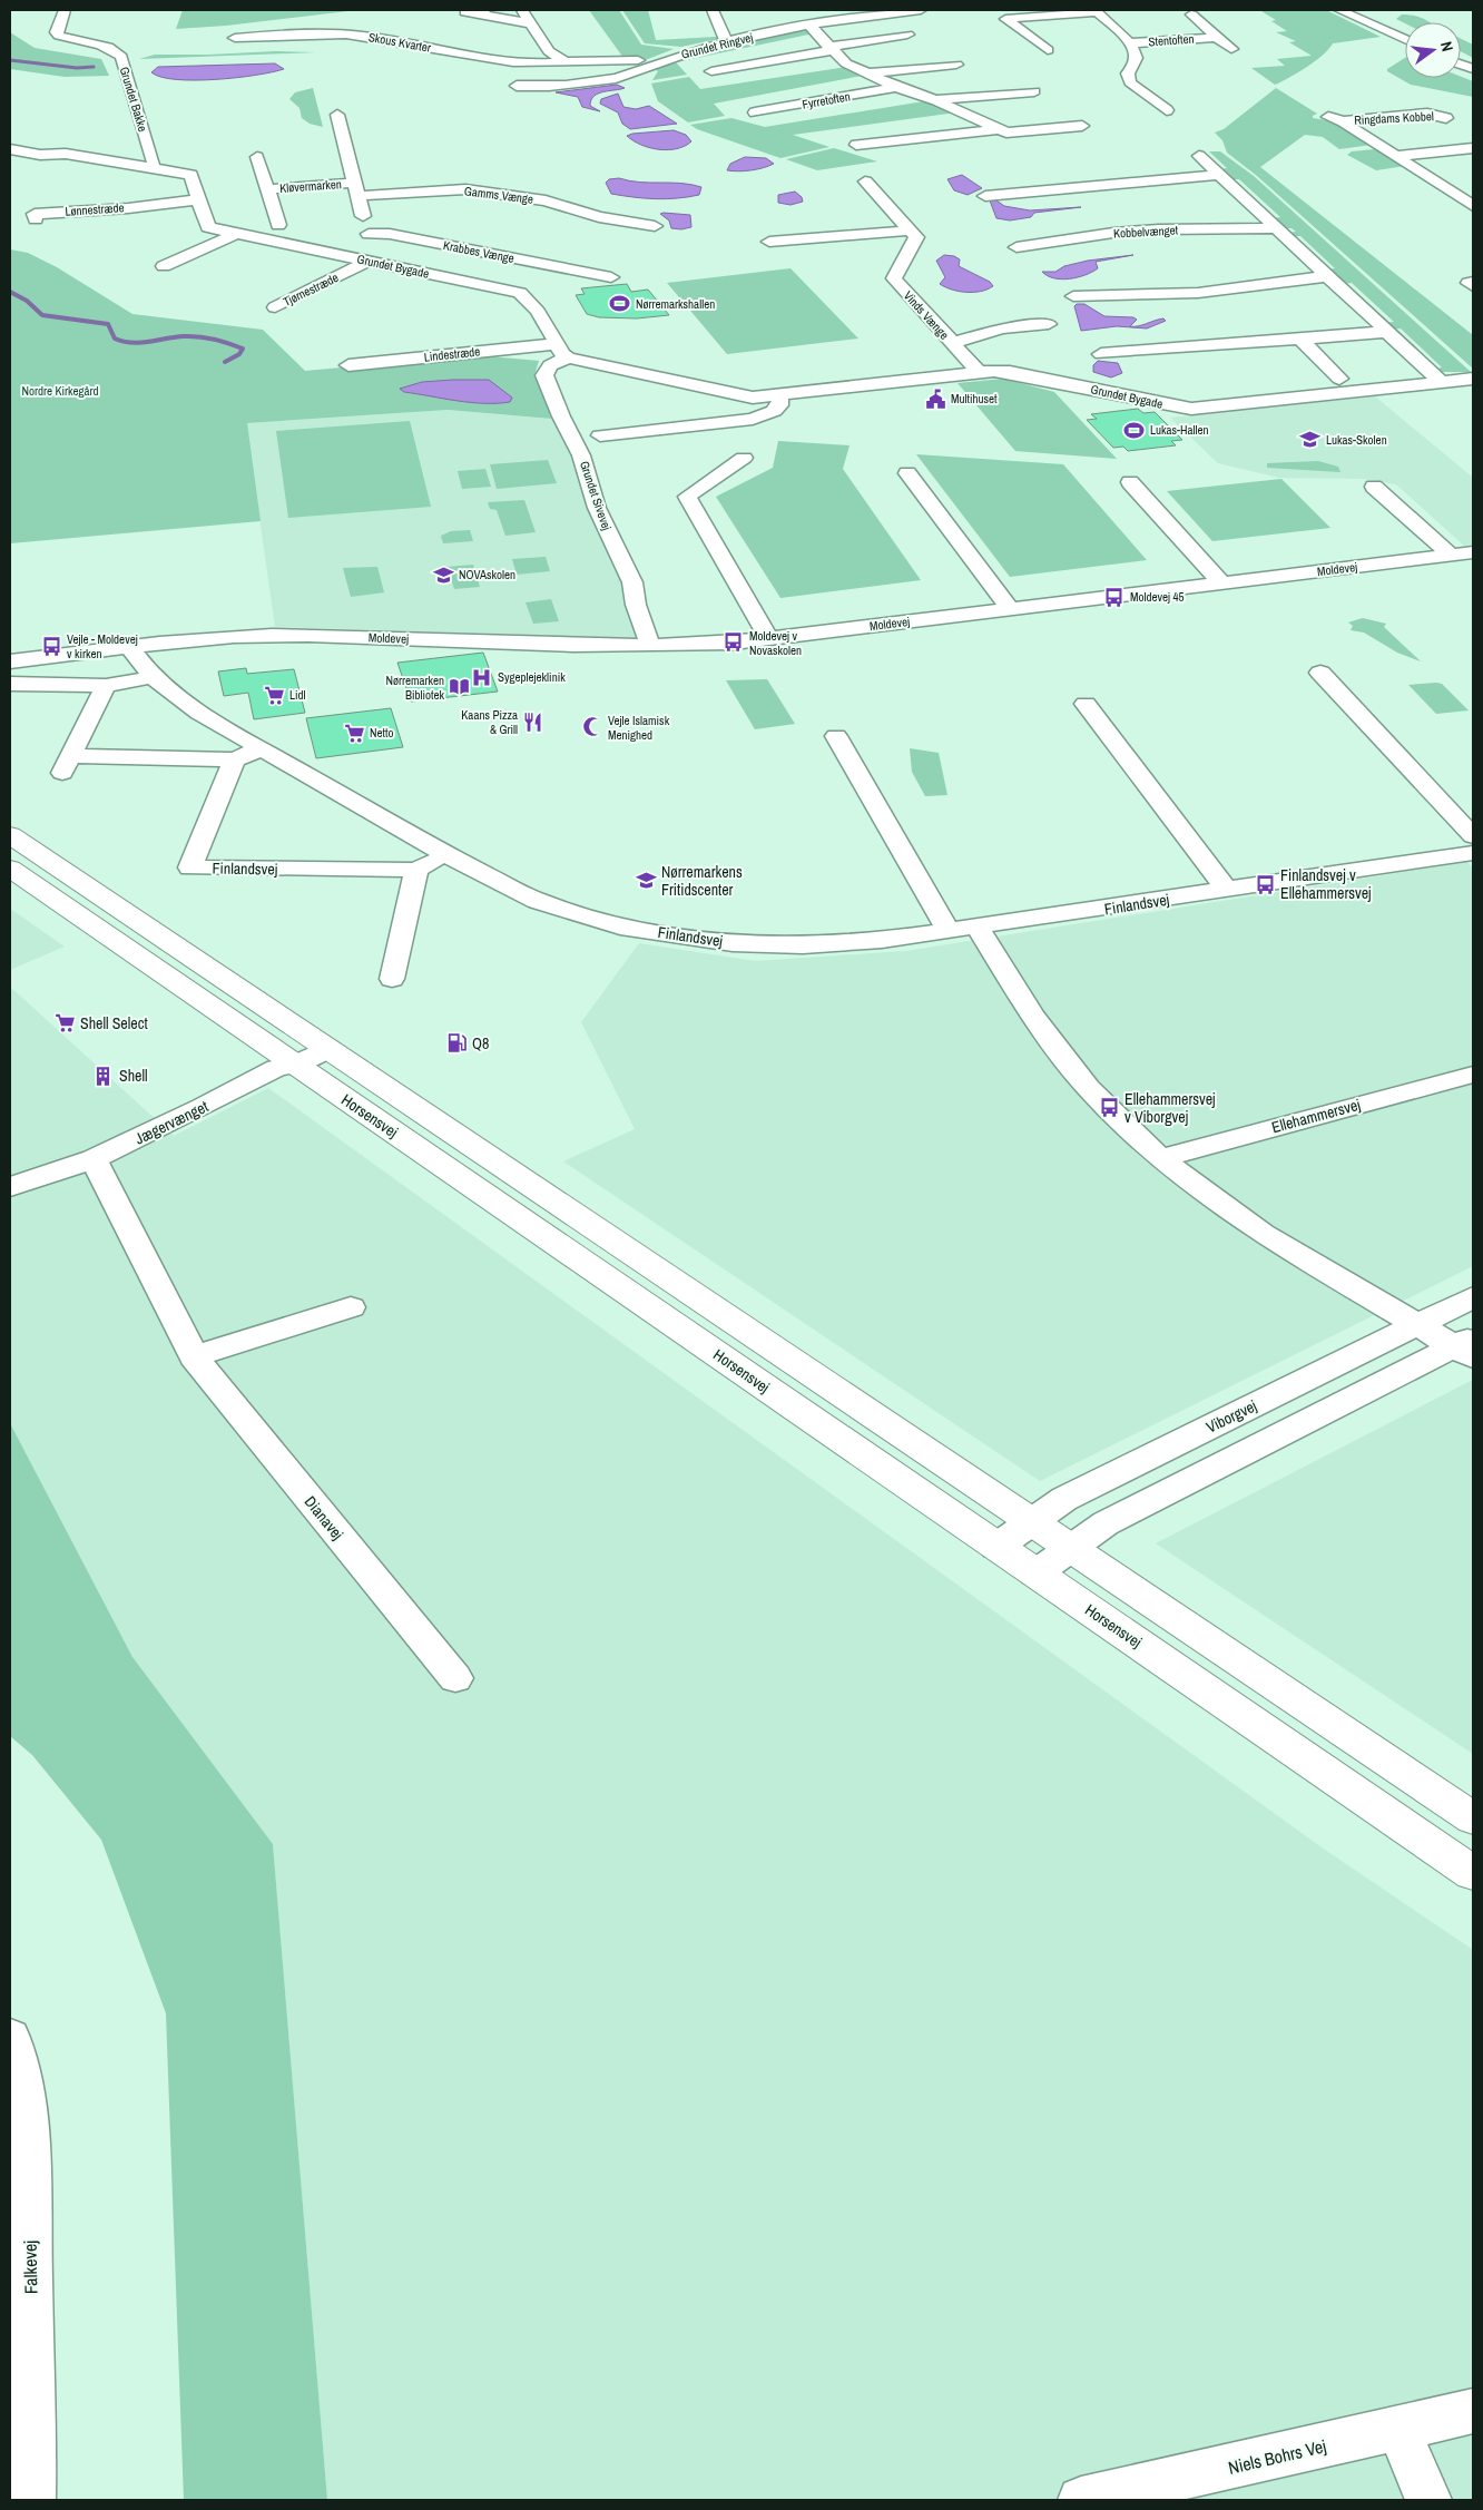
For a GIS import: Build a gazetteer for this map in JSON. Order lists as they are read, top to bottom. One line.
{"streets":{"main road":["Horsensvej"],"street":["Stentoften","Skous Kvarter","Grundet Ringvej","Grundet Bakke","Fyrretoften","Ringdams Kobbel","Kløvermarken","Gamms Vænge","Lønnestræde","Kobbelvænget","Krabbes Vænge","Grundet Bygade","Tjørnestræde","Vinds Vænge","Lindestræde","Grundet Sivevej","Moldevej","Finlandsvej","Ellehammersvej","Jægervænget","Viborgvej","Dianavej","Falkevej","Niels Bohrs Vej"]},"crossings":[["Skous Kvarter","Grundet Ringvej"],["Grundet Ringvej","Fyrretoften"],["Grundet Bakke","Grundet Bygade"],["Kløvermarken","Gamms Vænge"],["Kløvermarken","Krabbes Vænge"],["Lønnestræde","Grundet Bygade"],["Grundet Bygade","Tjørnestræde"],["Grundet Bygade","Vinds Vænge"],["Grundet Bygade","Lindestræde"],["Grundet Bygade","Grundet Sivevej"],["Lindestræde","Grundet Sivevej"],["Grundet Sivevej","Moldevej"],["Moldevej","Finlandsvej"],["Horsensvej","Jægervænget"],["Horsensvej","Viborgvej"],["Jægervænget","Dianavej"]],"parks":["Nordre Kirkegård"],"places":{"sports":["Nørremarkshallen","Lukas-Hallen"],"public building":["Multihuset"],"school or university":["Lukas-Skolen","NOVAskolen","Nørremarkens Fritidscenter"],"bus stop":["Moldevej 45","Moldevej v Novaskolen","Vejle - Moldevej v kirken","Finlandsvej v Ellehammersvej","Ellehammersvej v Viborgvej"],"hospital":["Sygeplejeklinik"],"library":["Nørremarken Bibliotek"],"supermarket":["Lidl","Netto","Shell Select"],"restaurant":["Kaans Pizza & Grill"],"mosque":["Vejle Islamisk Menighed"],"fuel station":["Q8"],"building":["Shell"]},"north":"right"}
